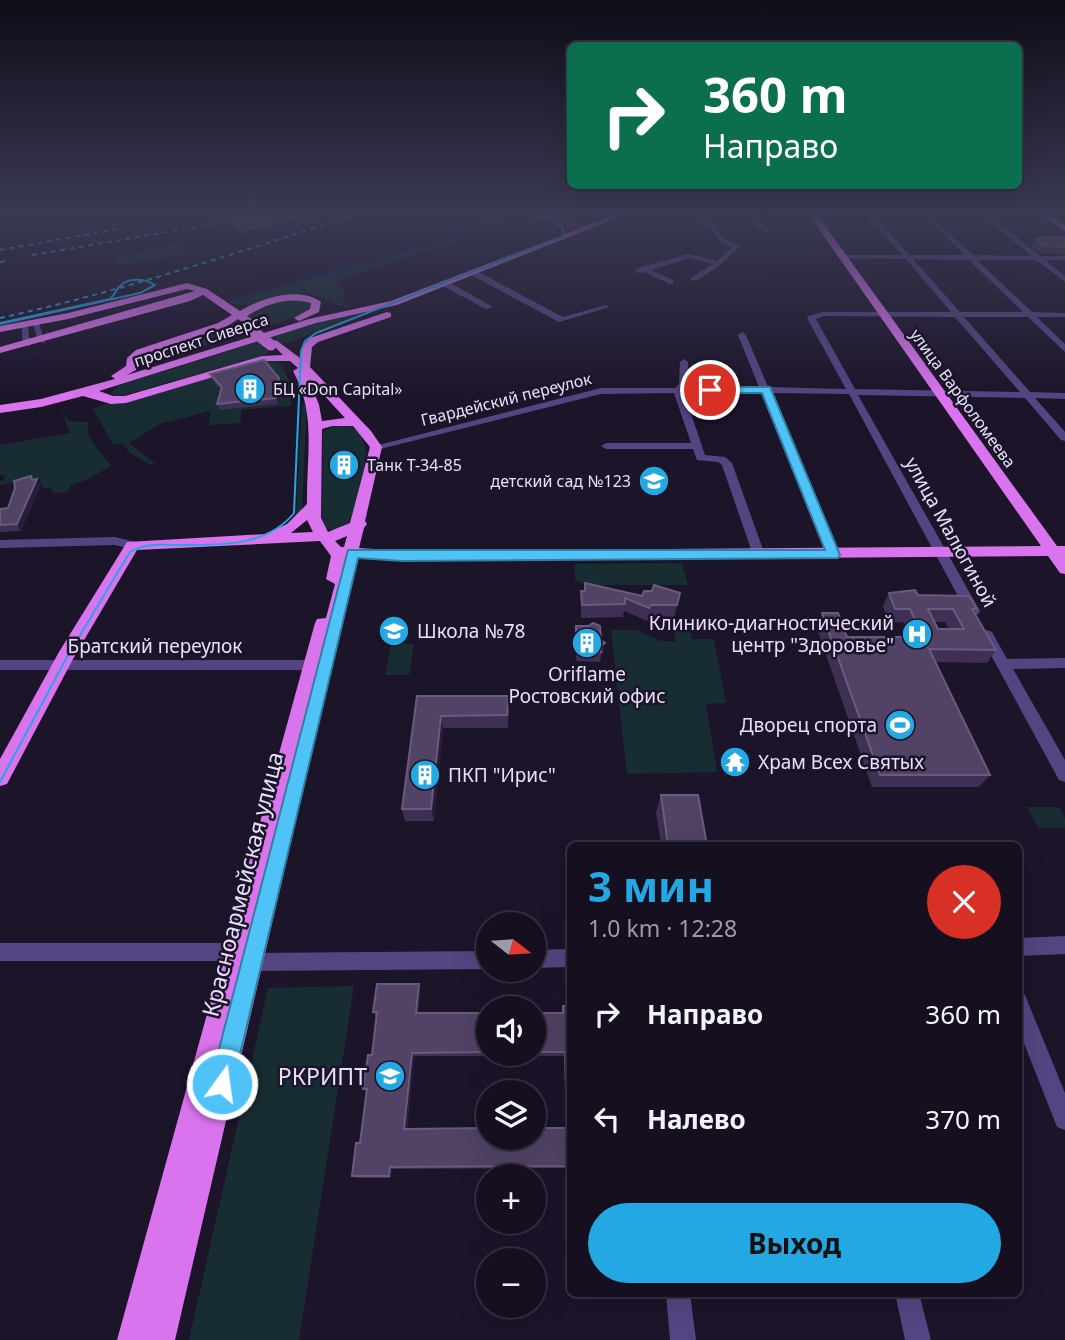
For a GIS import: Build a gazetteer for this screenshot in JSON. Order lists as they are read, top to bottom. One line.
{"streets":{"main road":["проспект Сиверса","улица Варфоломеева","Красноармейская улица"],"street":["Гвардейский переулок","улица Малюгиной","Братский переулок"]},"crossings":[["улица Варфоломеева","Гвардейский переулок"],["улица Варфоломеева","улица Малюгиной"],["Гвардейский переулок","улица Малюгиной"],["Гвардейский переулок","Красноармейская улица"],["Братский переулок","Красноармейская улица"]],"places":{"building":["БЦ «Don Capital»","Танк Т-34-85","Oriflame Ростовский офис","ПКП \"Ирис\""],"school or university":["детский сад №123","Школа №78","РКРИПТ"],"hospital":["Клинико-диагностический центр \"Здоровье\""],"sports":["Дворец спорта"],"temple":["Храм Всех Святых"]},"north":"right","page":{"turn":["360 m","Направо"],"heading":["3 мин","1.0 km · 12:28"],"map_buttons":["+","−"],"list":[{"name":"Направо","value":"360 m"},{"name":"Налево","value":"370 m"}],"buttons":"Выход"}}
